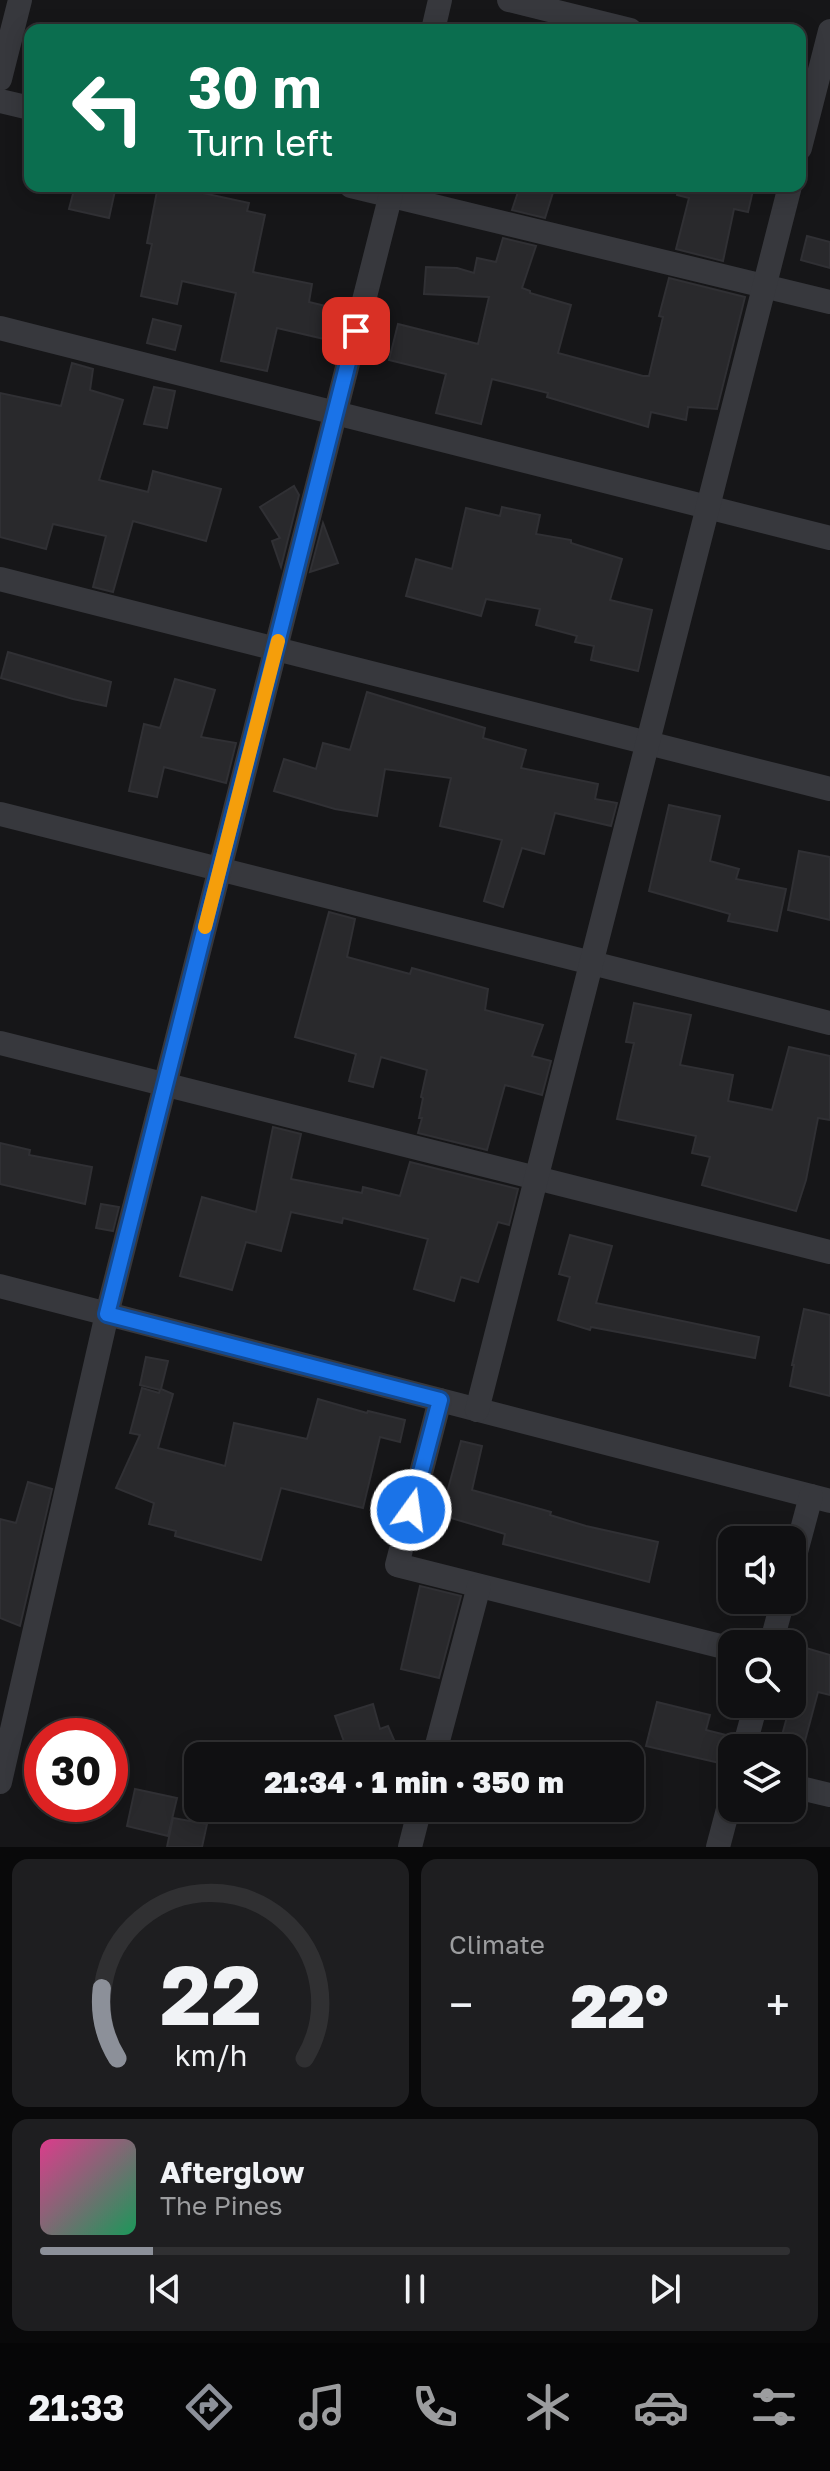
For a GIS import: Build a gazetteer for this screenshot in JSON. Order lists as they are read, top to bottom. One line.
{"page":{"turn":["30 m","Turn left"],"limit":"30","trip":"21:34 · 1 min · 350 m","tile":"Climate","heat":["−","22°","+"],"song":["Afterglow","The Pines"],"tabs":"21:33","gauge":["22","km/h"]}}
